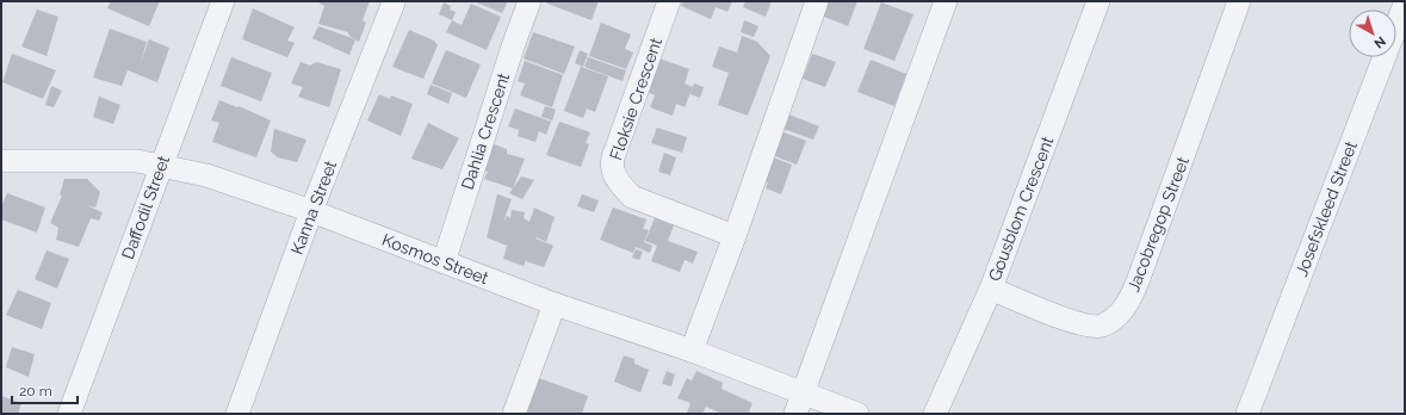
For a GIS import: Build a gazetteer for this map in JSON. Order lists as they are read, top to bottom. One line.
{"streets":{"street":["Floksie Crescent","Dahlia Crescent","Daffodil Street","Kanna Street","Gousblom Crescent","Josefskleed Street","Jacobregop Street","Kosmos Street"]},"crossings":[["Dahlia Crescent","Kosmos Street"],["Daffodil Street","Kosmos Street"],["Kanna Street","Kosmos Street"],["Gousblom Crescent","Jacobregop Street"]],"scale_bar":"20 m","north":"bottom right"}
